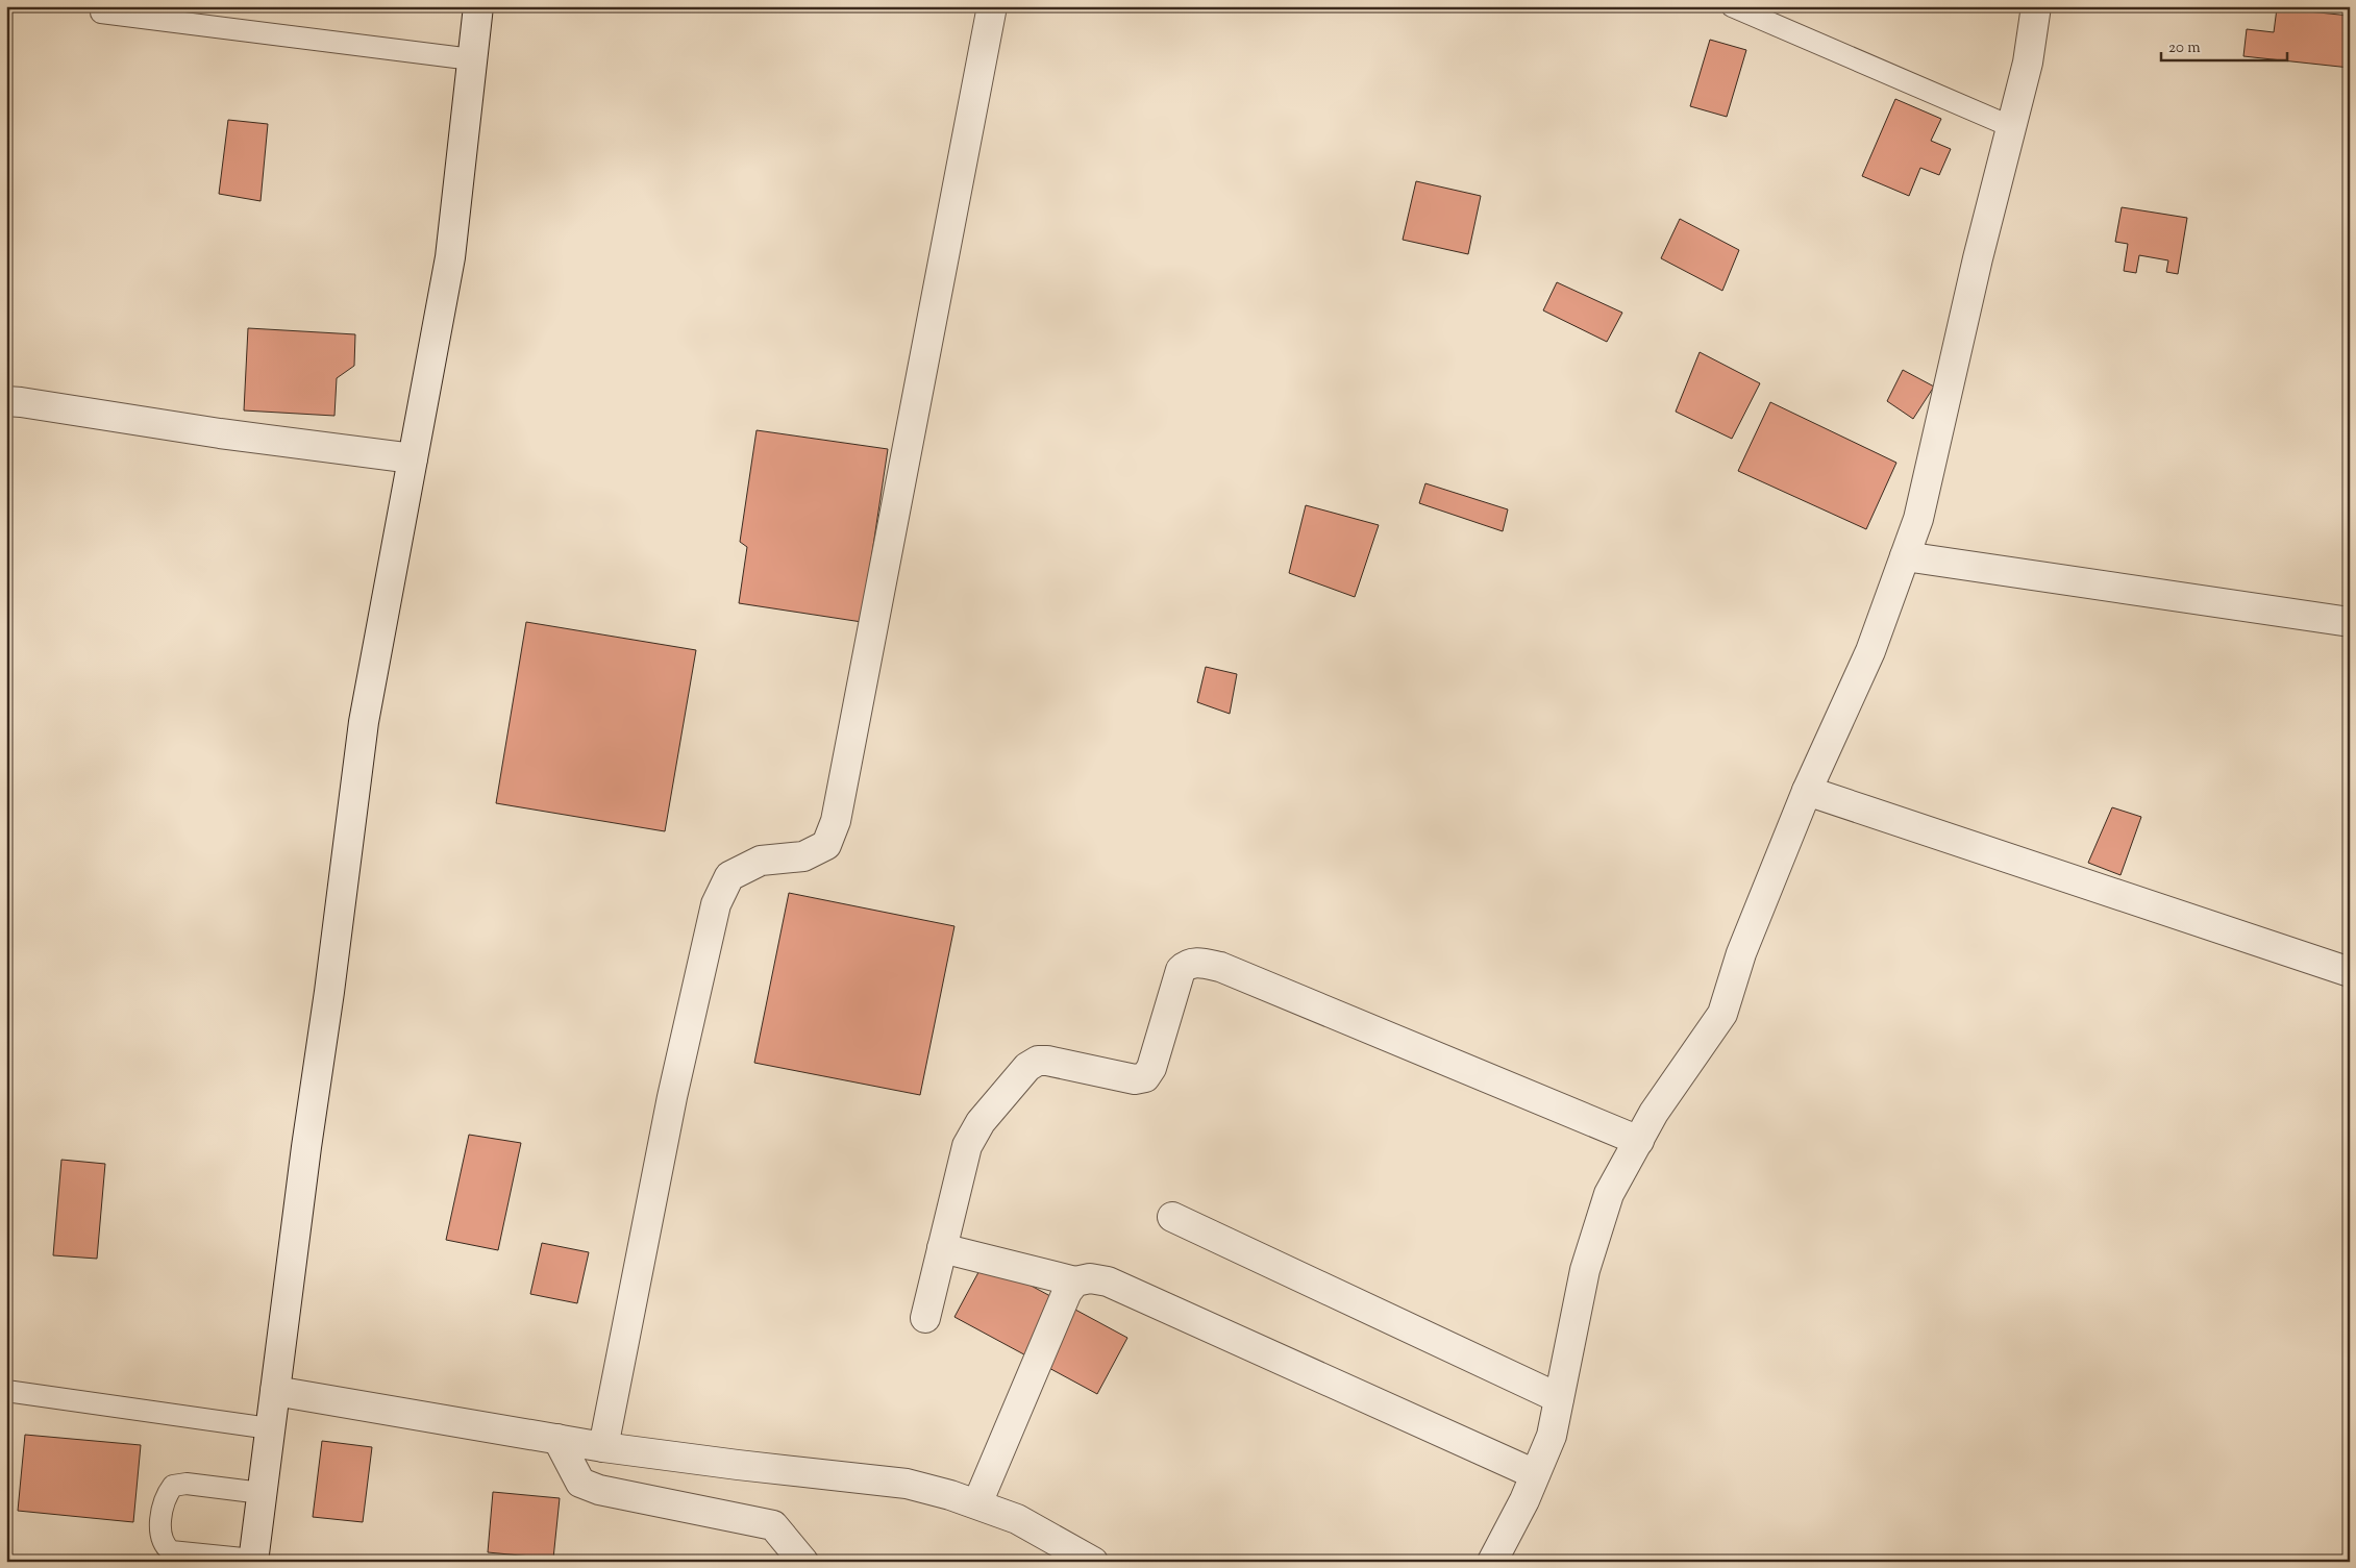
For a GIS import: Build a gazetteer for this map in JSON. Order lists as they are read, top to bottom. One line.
{"scale_bar":"20 m"}
